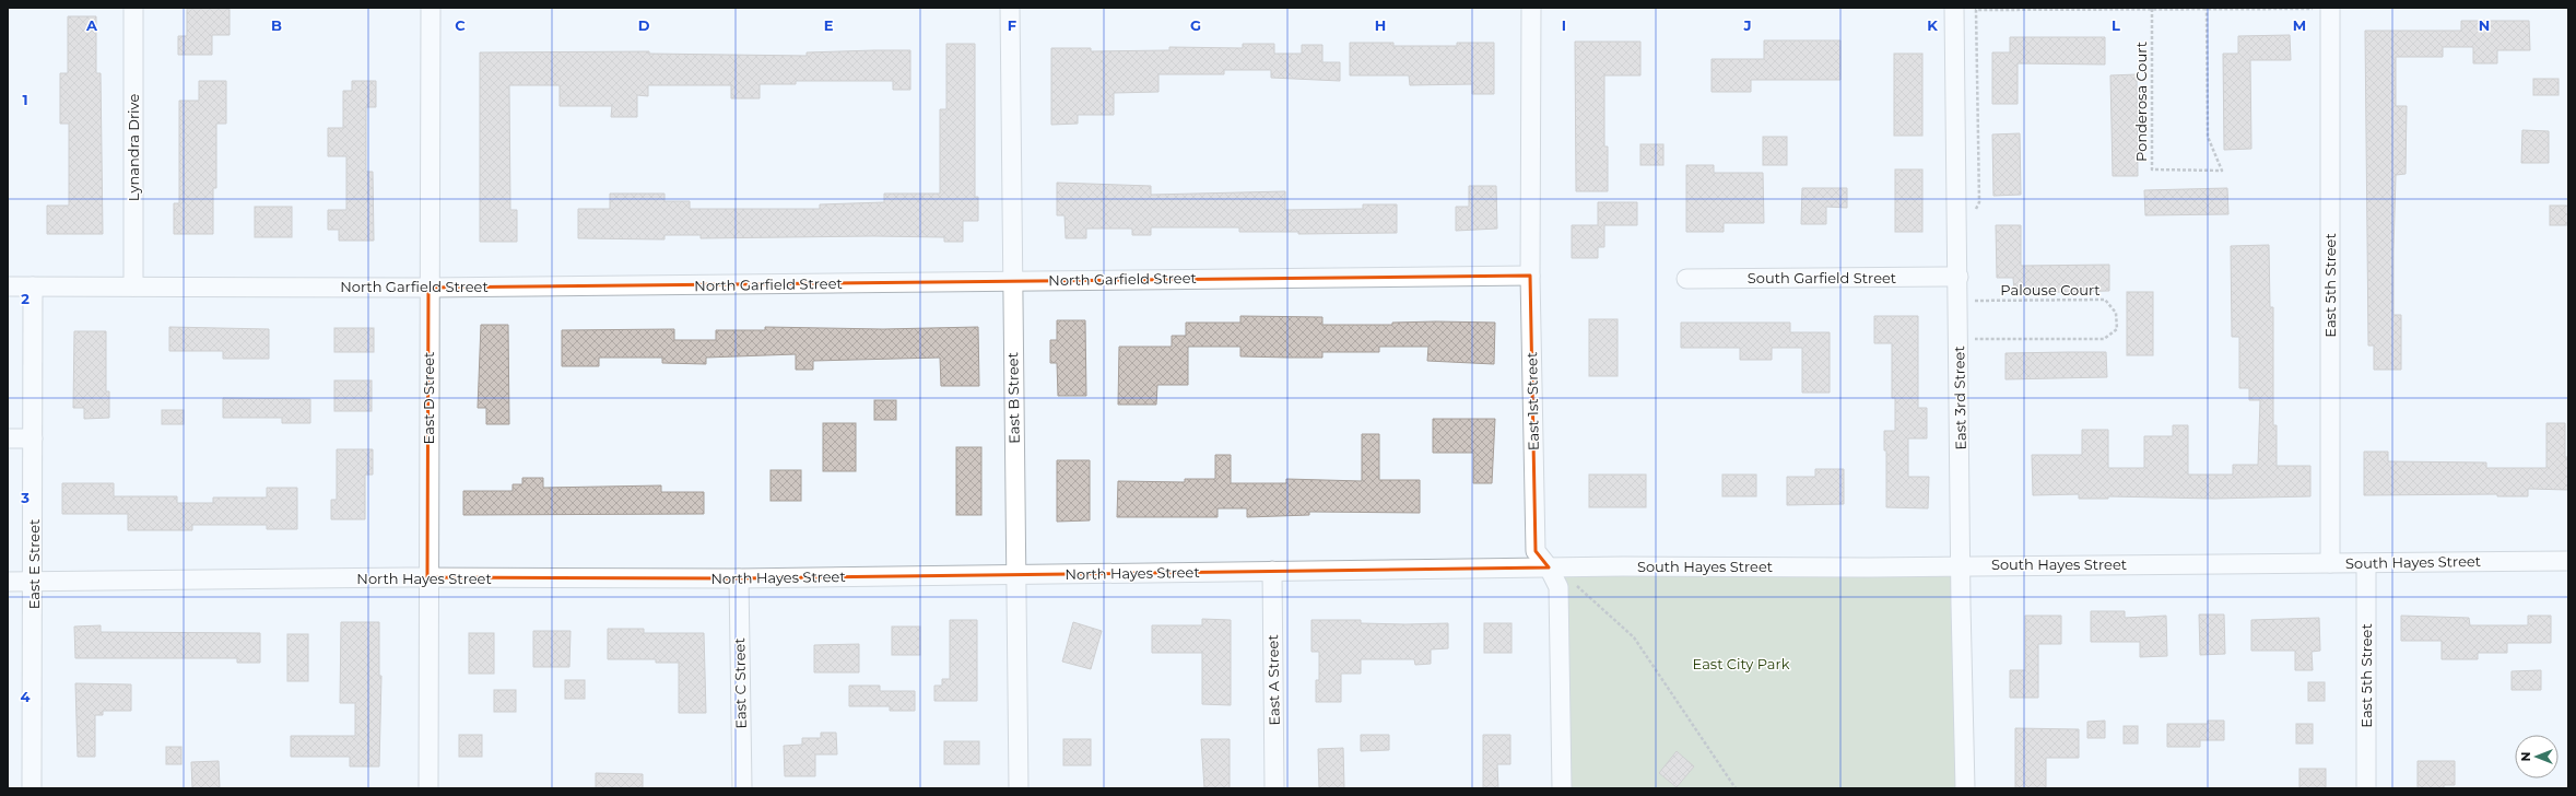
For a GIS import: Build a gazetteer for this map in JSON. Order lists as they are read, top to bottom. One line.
{"streets":{"street":["Lynandra Drive","South Garfield Street","North Garfield Street","East 5th Street","East D Street","East B Street","East 3rd Street","East 1st Street","South Hayes Street","East E Street","North Hayes Street","East A Street","East C Street"],"path":["Ponderosa Court","Palouse Court"]},"crossings":[["Lynandra Drive","North Garfield Street"],["South Garfield Street","East 3rd Street"],["North Garfield Street","East D Street"],["North Garfield Street","East B Street"],["North Garfield Street","East 1st Street"],["North Garfield Street","East E Street"],["East 5th Street","South Hayes Street"],["East D Street","North Hayes Street"],["East B Street","North Hayes Street"],["East 3rd Street","South Hayes Street"],["East 1st Street","South Hayes Street"],["East 1st Street","North Hayes Street"],["South Hayes Street","North Hayes Street"],["East E Street","North Hayes Street"],["North Hayes Street","East A Street"],["North Hayes Street","East C Street"]],"parks":["East City Park"],"north":"left","grid":{"columns":["A","B","C","D","E","F","G","H","I","J","K","L","M","N"],"rows":["1","2","3","4"]}}
